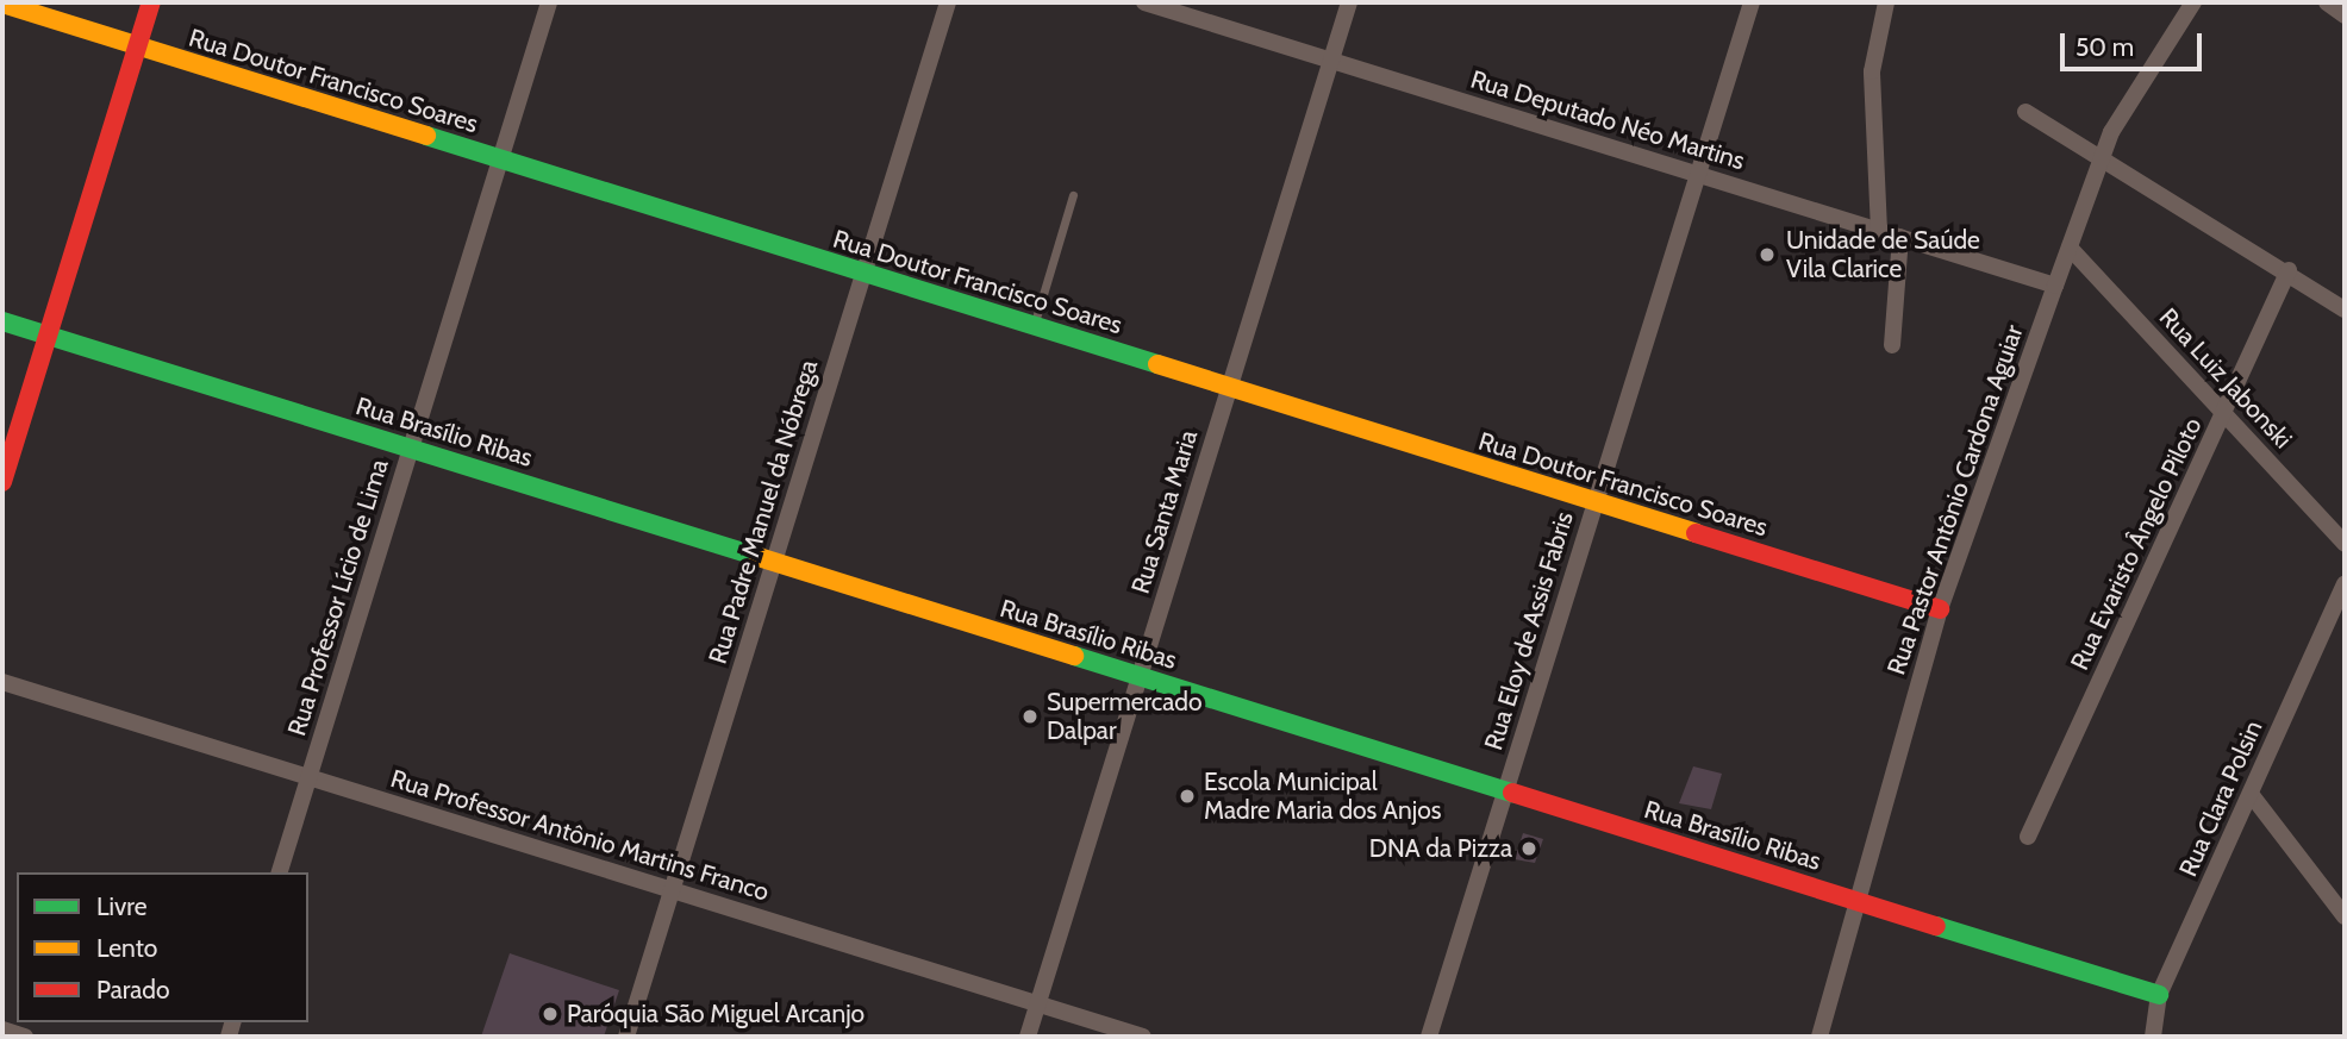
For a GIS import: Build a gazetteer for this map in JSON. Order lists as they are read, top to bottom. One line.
{"streets":{"street":["Rua Doutor Francisco Soares","Rua Deputado Néo Martins","Rua Luiz Jabonski","Rua Brasílio Ribas","Rua Pastor Antônio Cardona Aguiar","Rua Padre Manuel da Nóbrega","Rua Santa Maria","Rua Evaristo Ângelo Piloto","Rua Professor Lício de Lima","Rua Eloy de Assis Fabris","Rua Clara Polsin","Rua Professor Antônio Martins Franco"]},"crossings":[["Rua Doutor Francisco Soares","Rua Pastor Antônio Cardona Aguiar"],["Rua Doutor Francisco Soares","Rua Padre Manuel da Nóbrega"],["Rua Doutor Francisco Soares","Rua Santa Maria"],["Rua Doutor Francisco Soares","Rua Professor Lício de Lima"],["Rua Doutor Francisco Soares","Rua Eloy de Assis Fabris"],["Rua Deputado Néo Martins","Rua Pastor Antônio Cardona Aguiar"],["Rua Deputado Néo Martins","Rua Santa Maria"],["Rua Deputado Néo Martins","Rua Eloy de Assis Fabris"],["Rua Luiz Jabonski","Rua Pastor Antônio Cardona Aguiar"],["Rua Luiz Jabonski","Rua Evaristo Ângelo Piloto"],["Rua Brasílio Ribas","Rua Pastor Antônio Cardona Aguiar"],["Rua Brasílio Ribas","Rua Padre Manuel da Nóbrega"],["Rua Brasílio Ribas","Rua Santa Maria"],["Rua Brasílio Ribas","Rua Professor Lício de Lima"],["Rua Brasílio Ribas","Rua Eloy de Assis Fabris"],["Rua Brasílio Ribas","Rua Clara Polsin"],["Rua Padre Manuel da Nóbrega","Rua Professor Antônio Martins Franco"],["Rua Santa Maria","Rua Professor Antônio Martins Franco"],["Rua Professor Lício de Lima","Rua Professor Antônio Martins Franco"]],"places":["Unidade de Saúde Vila Clarice","Supermercado Dalpar","Escola Municipal Madre Maria dos Anjos","DNA da Pizza","Paróquia São Miguel Arcanjo"],"legend":["Livre","Lento","Parado"],"scale_bar":"50 m"}
